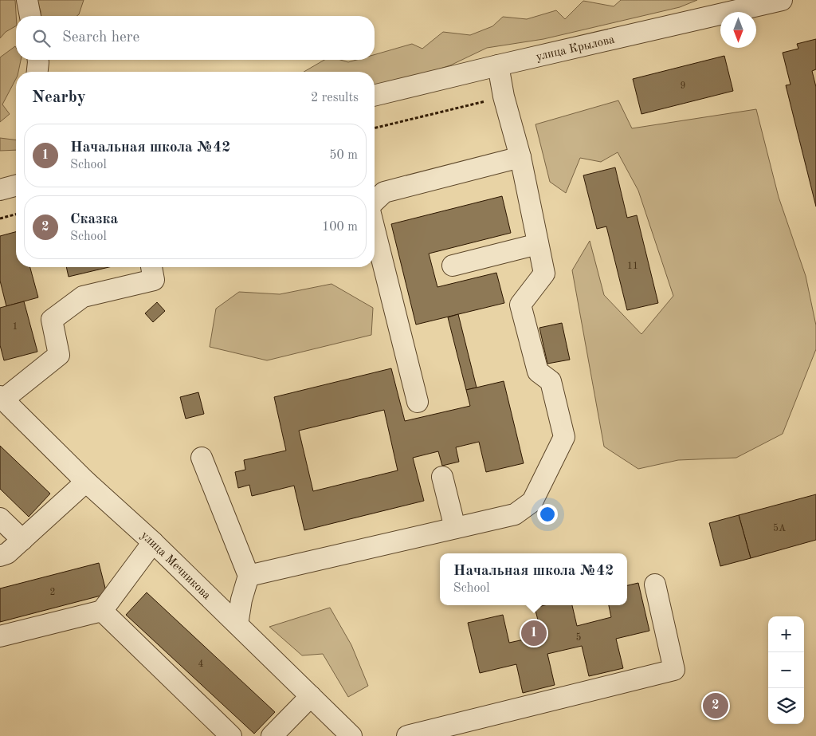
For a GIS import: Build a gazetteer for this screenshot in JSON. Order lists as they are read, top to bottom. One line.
{"streets":{"street":["улица Крылова","улица Мечникова"]},"house_numbers":["9","11","1","5А","2","5","4"],"north":"bottom","page":{"search":"Search here","heading":["Nearby","2 results"],"list":[{"mark":"1","name":"Начальная школа №42","note":"School","value":"50 m"},{"mark":"2","name":"Сказка","note":"School","value":"100 m"}],"popup":["Начальная школа №42","School"],"map_buttons":["+","−"],"pins":["1","2"]}}
